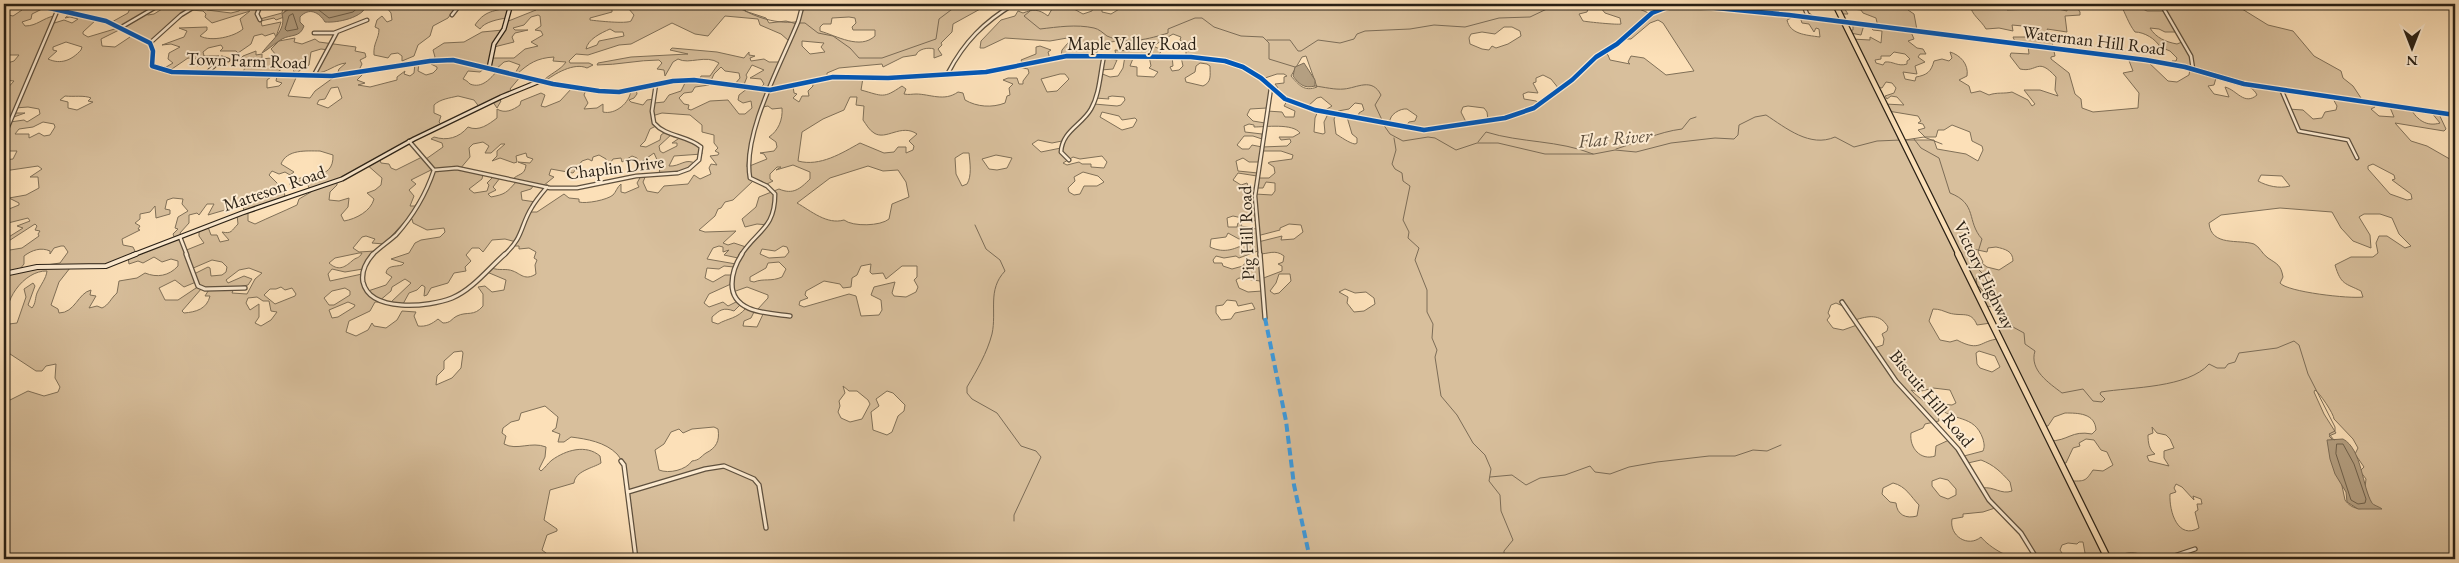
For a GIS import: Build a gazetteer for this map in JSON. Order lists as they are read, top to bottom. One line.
{"streets":{"main road":["Victory Highway"],"street":["Waterman Hill Road","Maple Valley Road","Town Farm Road","Chaplin Drive","Matteson Road","Pig Hill Road","Biscuit Hill Road"]},"crossings":[["Waterman Hill Road","Maple Valley Road"],["Waterman Hill Road","Victory Highway"],["Maple Valley Road","Town Farm Road"],["Maple Valley Road","Chaplin Drive"],["Maple Valley Road","Matteson Road"],["Maple Valley Road","Pig Hill Road"],["Maple Valley Road","Victory Highway"]],"water":["Flat River"],"north":"bottom"}
